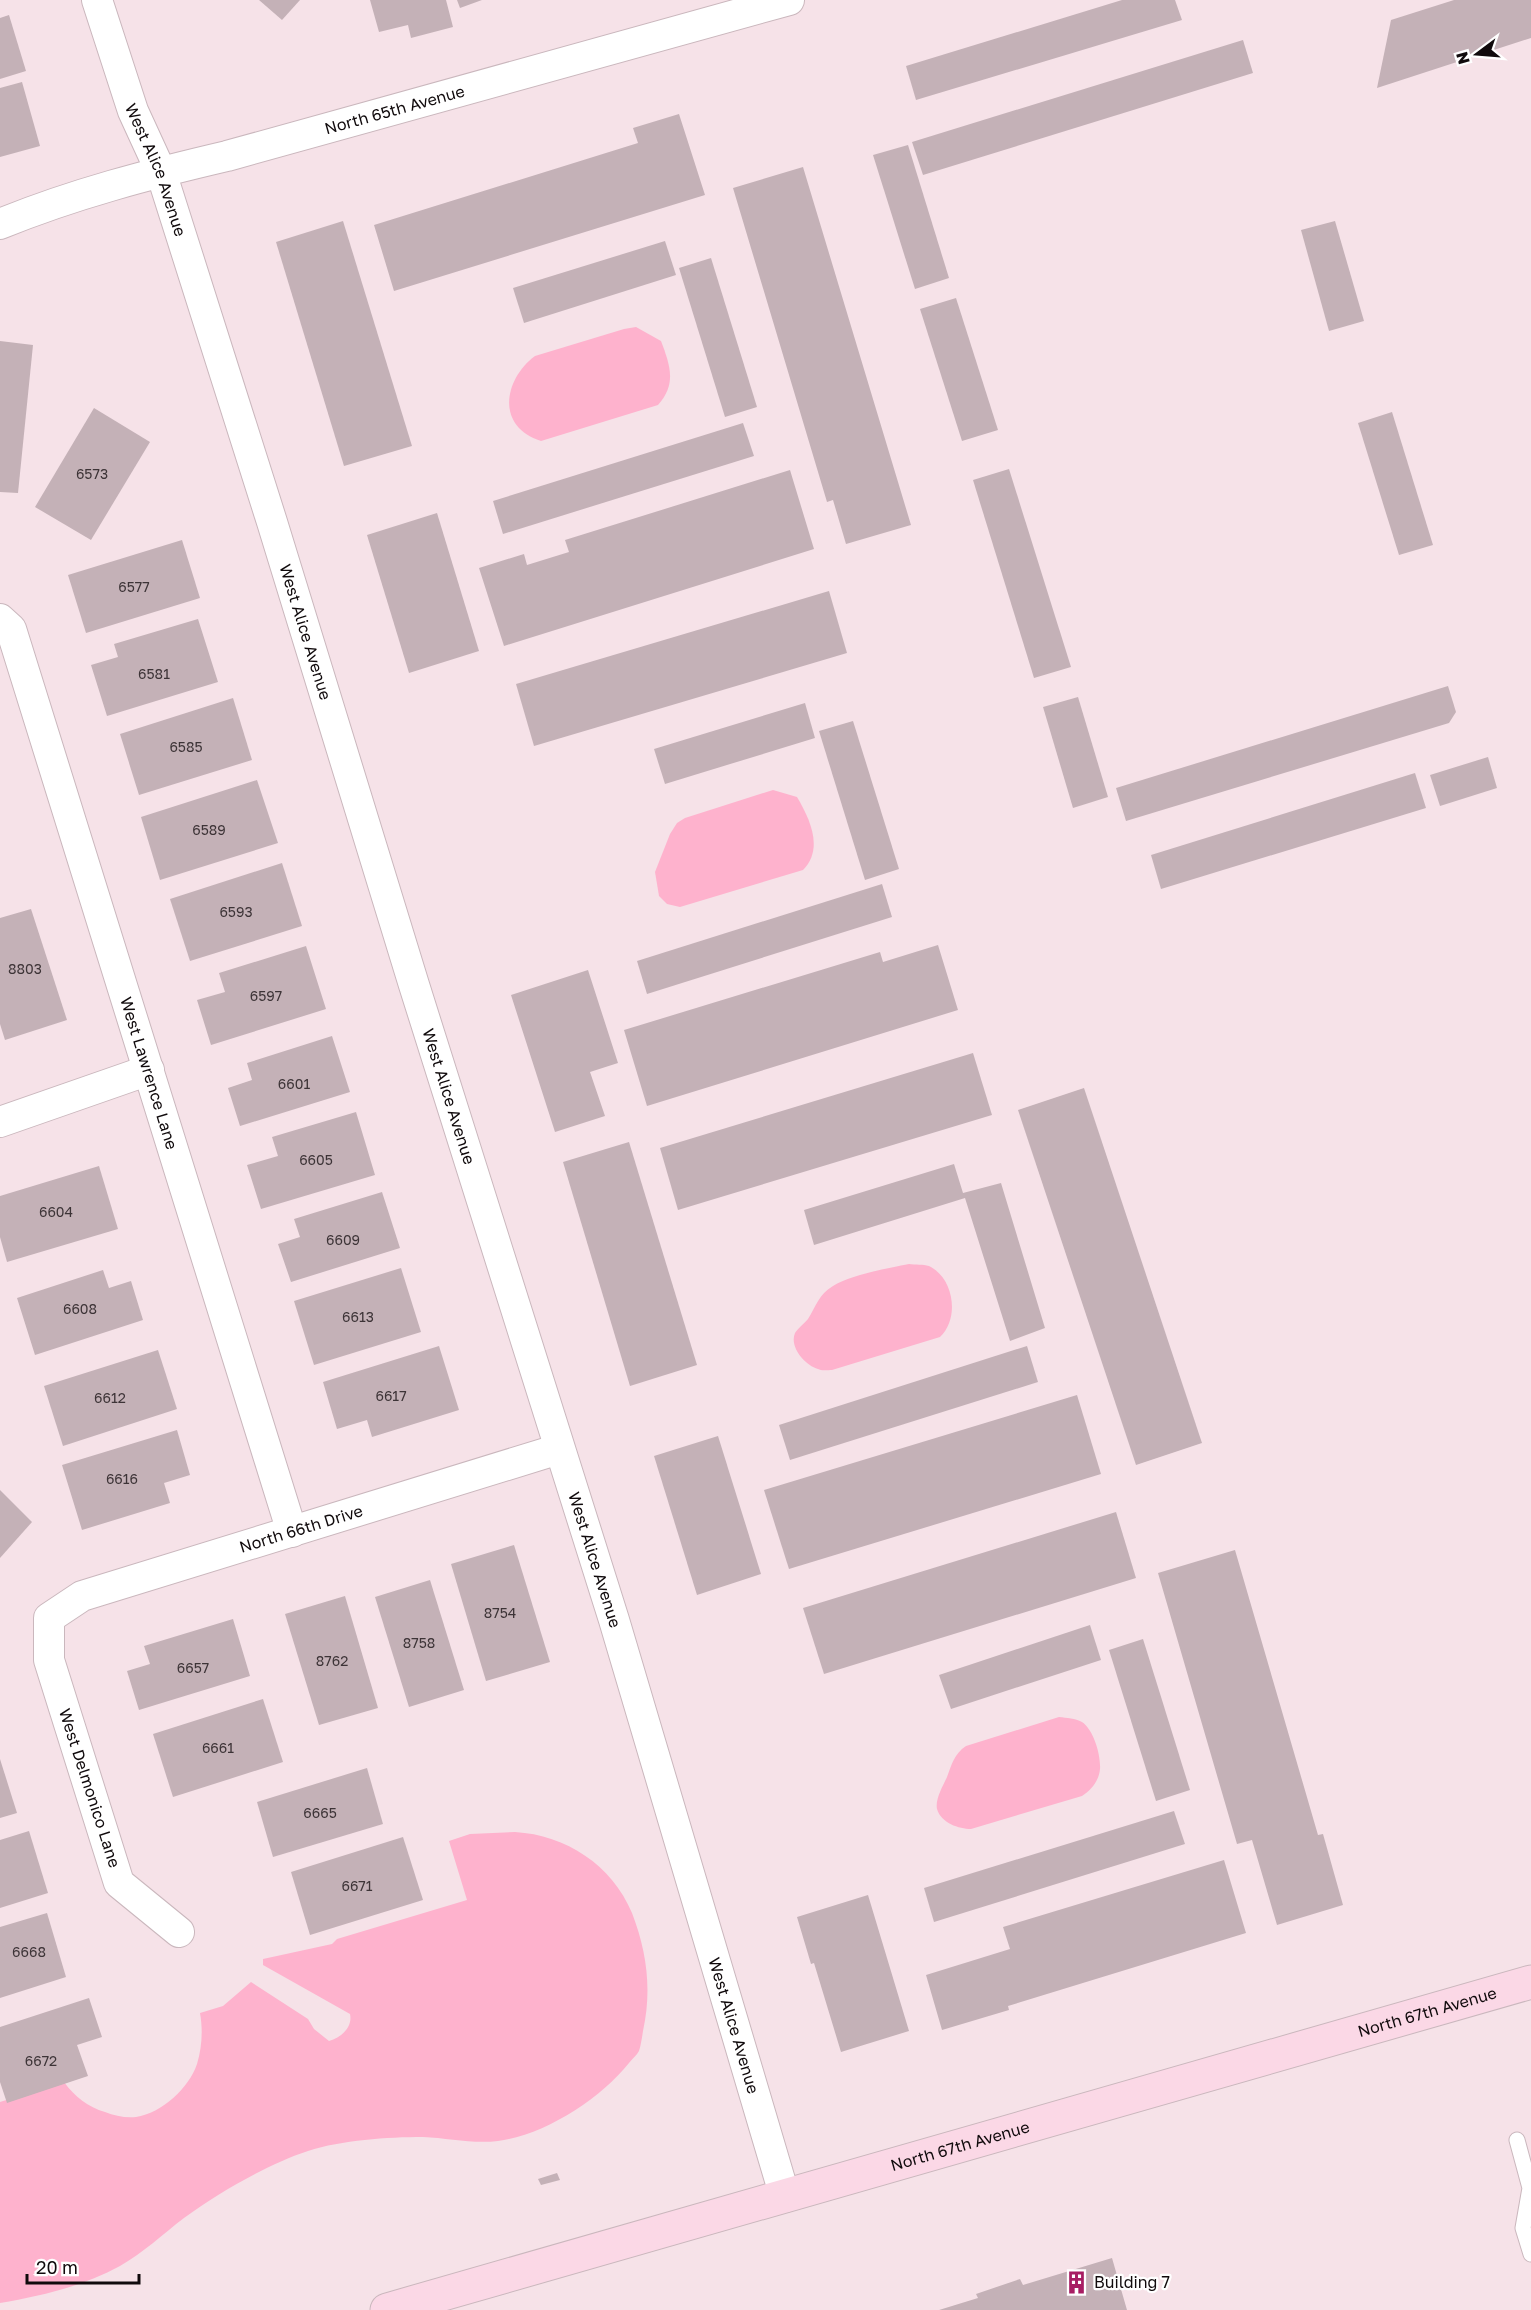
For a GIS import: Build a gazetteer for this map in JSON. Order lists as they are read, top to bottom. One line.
{"streets":{"main road":["North 67th Avenue"],"street":["North 65th Avenue","West Alice Avenue","West Lawrence Lane","North 66th Drive","West Delmonico Lane"]},"crossings":[["North 65th Avenue","West Alice Avenue"],["West Alice Avenue","North 66th Drive"],["West Alice Avenue","North 67th Avenue"],["West Lawrence Lane","North 66th Drive"],["North 66th Drive","West Delmonico Lane"]],"places":{"building":["Building 7"]},"house_numbers":["6573","6577","6581","6585","6589","6593","8803","6597","6601","6605","6604","6609","6608","6613","6617","6612","6616","8754","8758","8762","6657","6661","6665","6671","6668","6672"],"scale_bar":"20 m","north":"left"}
